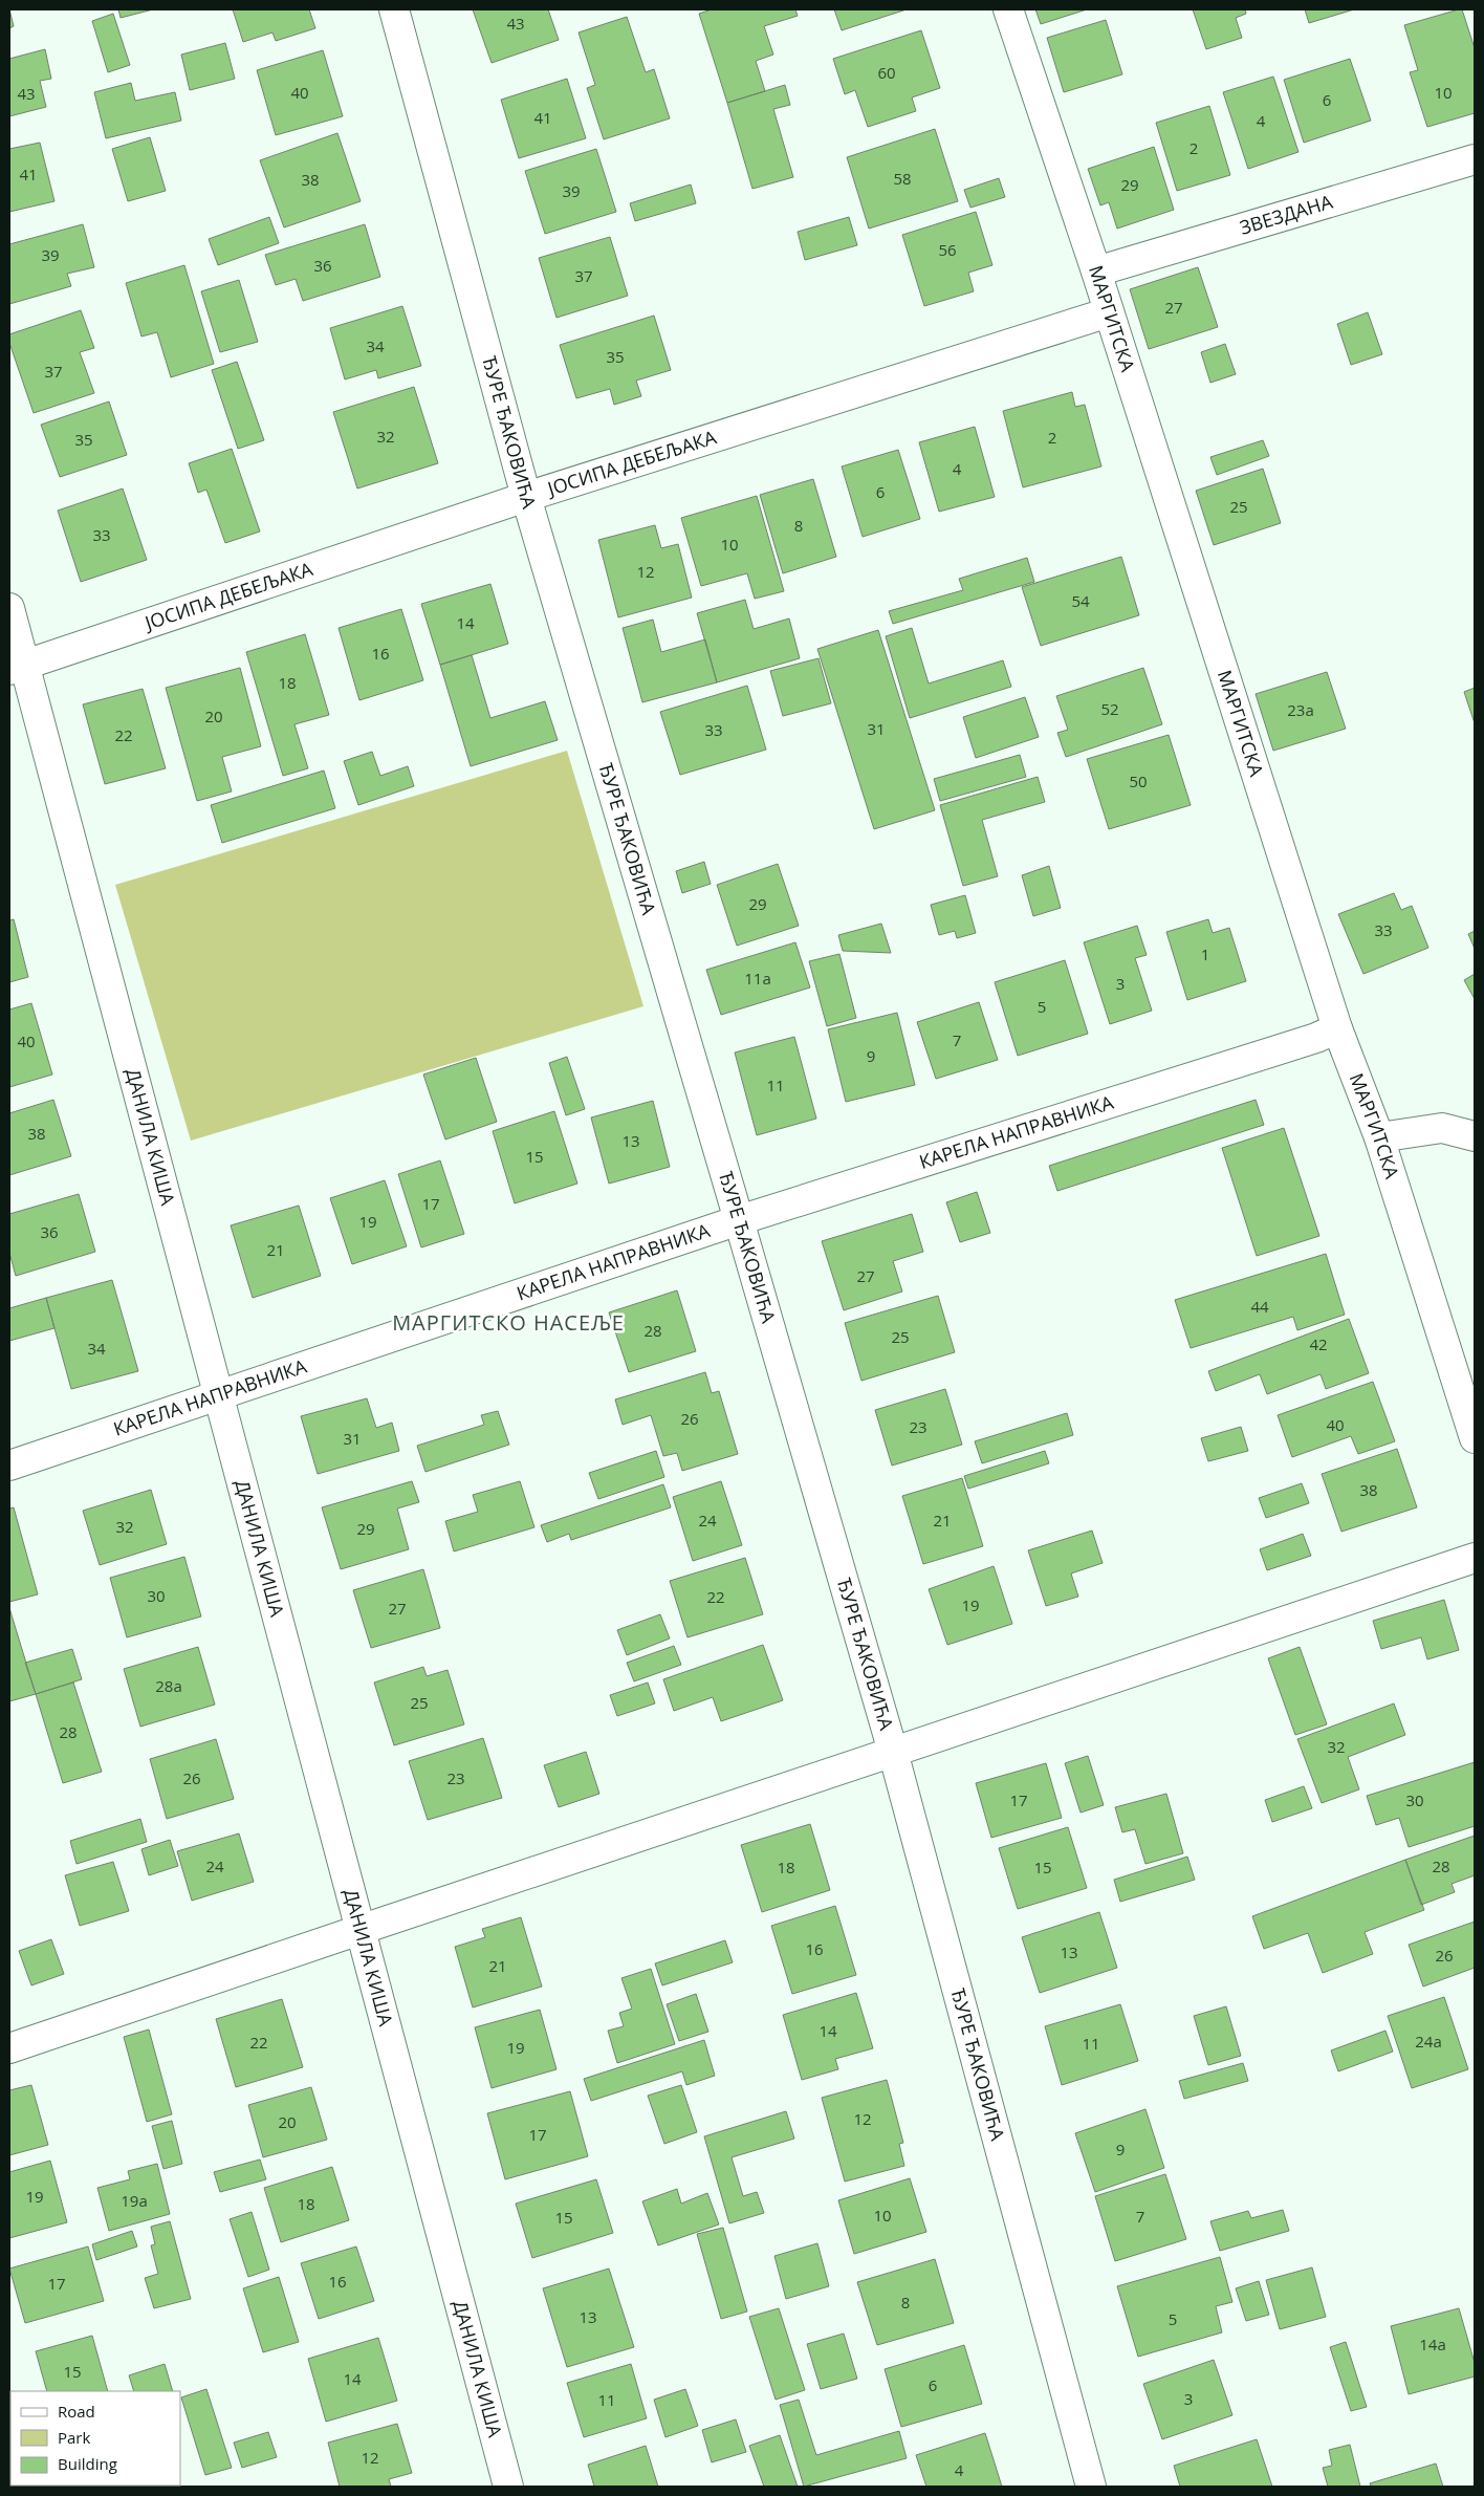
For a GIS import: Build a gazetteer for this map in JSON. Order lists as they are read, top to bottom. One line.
{"streets":{"street":["ЗВЕЗДАНА","МАРГИТСКА","ЂУРЕ ЂАКОВИЋА","ЈОСИПА ДЕБЕЉАКА","КАРЕЛА НАПРАВНИКА","ДАНИЛА КИША"]},"crossings":[["ЗВЕЗДАНА","МАРГИТСКА"],["МАРГИТСКА","ЈОСИПА ДЕБЕЉАКА"],["МАРГИТСКА","КАРЕЛА НАПРАВНИКА"],["ЂУРЕ ЂАКОВИЋА","ЈОСИПА ДЕБЕЉАКА"],["ЂУРЕ ЂАКОВИЋА","КАРЕЛА НАПРАВНИКА"],["ЈОСИПА ДЕБЕЉАКА","ДАНИЛА КИША"],["КАРЕЛА НАПРАВНИКА","ДАНИЛА КИША"]],"districts":["МАРГИТСКО НАСЕЉЕ"],"house_numbers":["43","60","40","10","43","6","41","4","2","41","58","38","29","39","56","39","36","37","27","34","35","37","32","2","35","4","6","25","8","33","10","12","54","14","16","18","52","23a","20","31","33","22","50","29","33","1","11a","3","5","7","40","9","11","38","13","15","17","19","36","21","27","44","28","25","42","34","26","40","23","31","38","24","21","32","29","30","22","19","27","28a","25","28","32","26","23","17","30","24","28","18","15","16","13","26","21","14","24a","22","11","19","12","20","17","9","19","19a","18","10","7","15","16","17","8","13","5","14a","15","14","6","3","11","12","4"],"legend":["Road","Park","Building"]}
